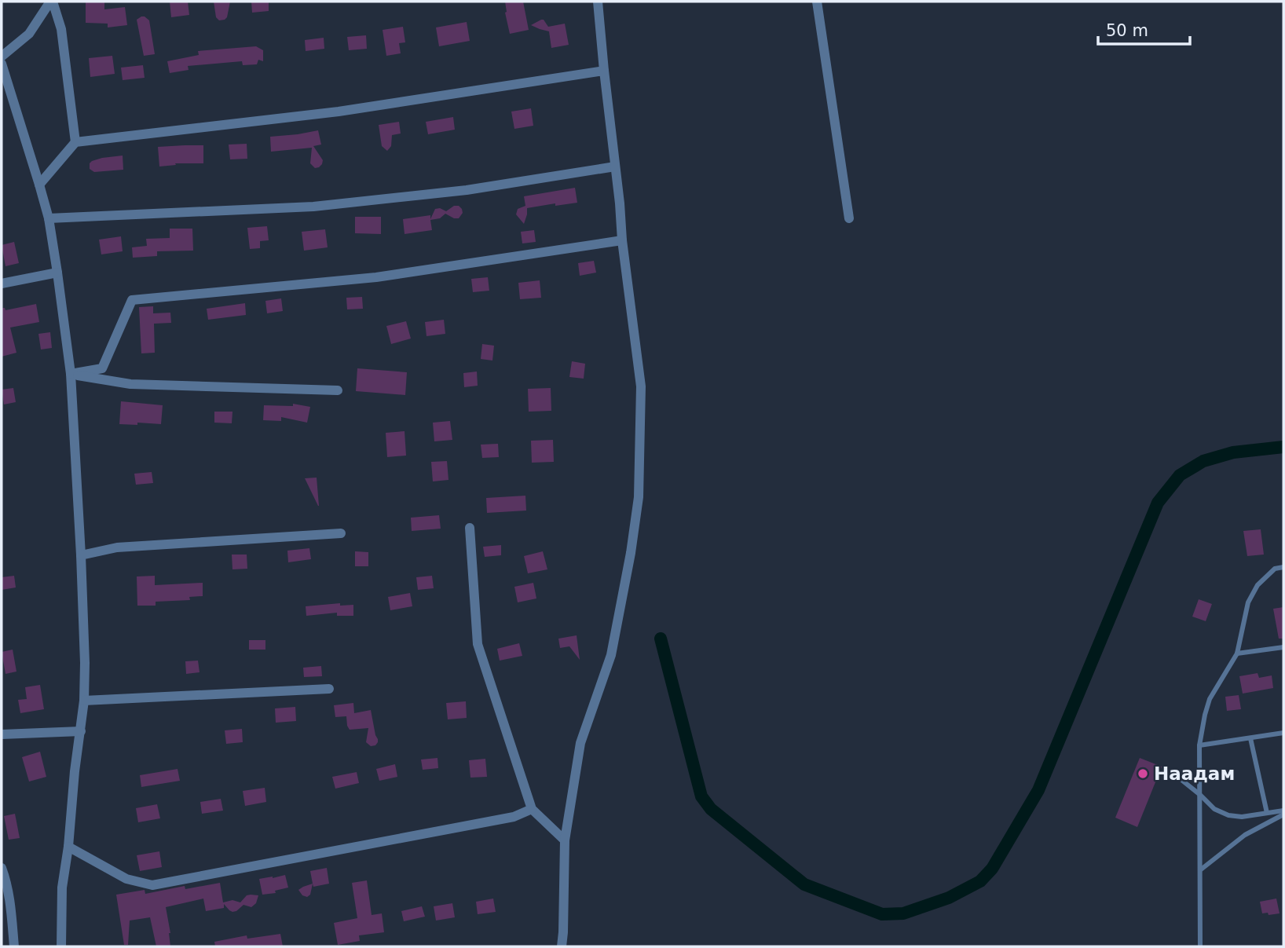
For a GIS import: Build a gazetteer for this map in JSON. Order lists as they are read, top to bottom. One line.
{"places":["Наадам"],"scale_bar":"50 m"}
